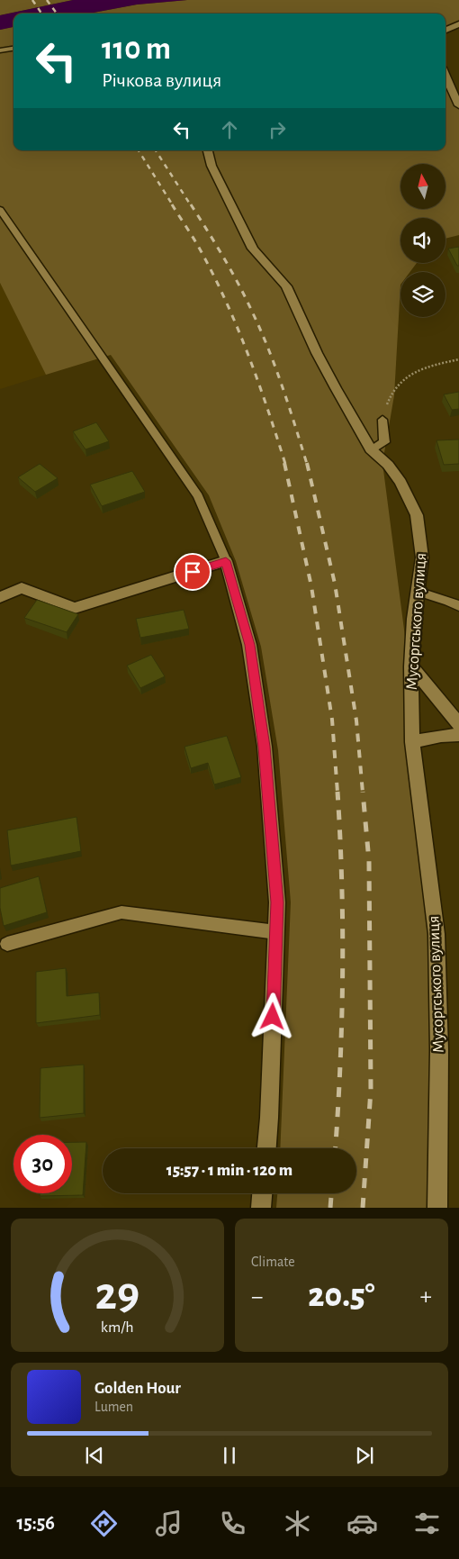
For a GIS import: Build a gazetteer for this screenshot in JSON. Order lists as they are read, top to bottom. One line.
{"streets":{"street":["Мусоргського вулиця"]},"north":"top","page":{"turn":["110 m","Річкова вулиця"],"limit":"30","trip":"15:57 · 1 min · 120 m","tile":"Climate","heat":["−","20.5°","+"],"song":["Golden Hour","Lumen"],"tabs":"15:56","gauge":["29","km/h"]}}
